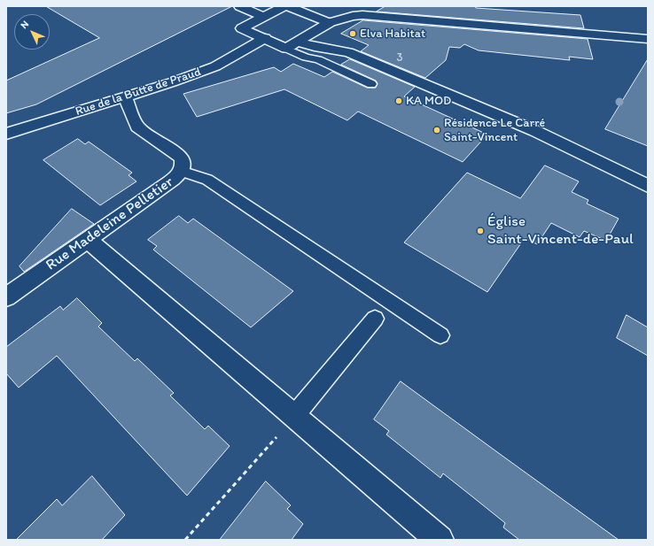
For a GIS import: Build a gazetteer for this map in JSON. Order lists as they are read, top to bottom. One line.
{"streets":{"street":["Rue de la Butte de Praud","Rue Madeleine Pelletier"]},"crossings":[["Rue de la Butte de Praud","Rue Madeleine Pelletier"]],"places":["Elva Habitat","KA MOD","Résidence Le Carré Saint-Vincent","Église Saint-Vincent-de-Paul"],"house_numbers":["3"],"north":"top left"}
